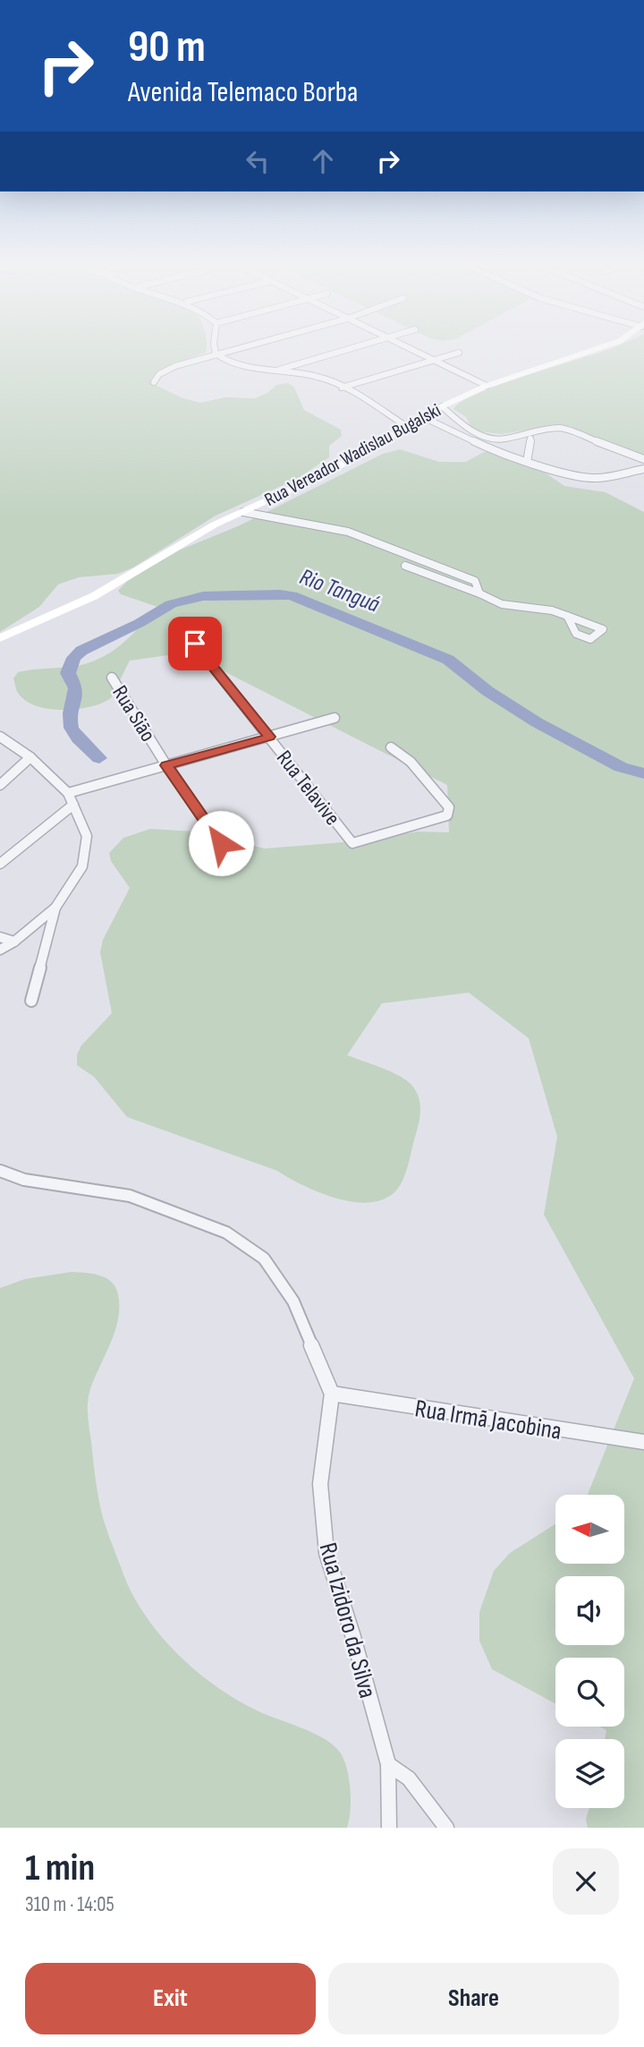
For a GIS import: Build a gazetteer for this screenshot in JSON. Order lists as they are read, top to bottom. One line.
{"streets":{"main road":["Rua Vereador Wadislau Bugalski"],"street":["Rua Sião","Rua Telavive","Rua Irmã Jacobina","Rua Izidoro da Silva"]},"crossings":[["Rua Irmã Jacobina","Rua Izidoro da Silva"]],"water":["Rio Tanguá"],"north":"left","page":{"turn":["90 m","Avenida Telemaco Borba"],"heading":["1 min","310 m · 14:05"],"buttons":["Exit","Share"]}}
